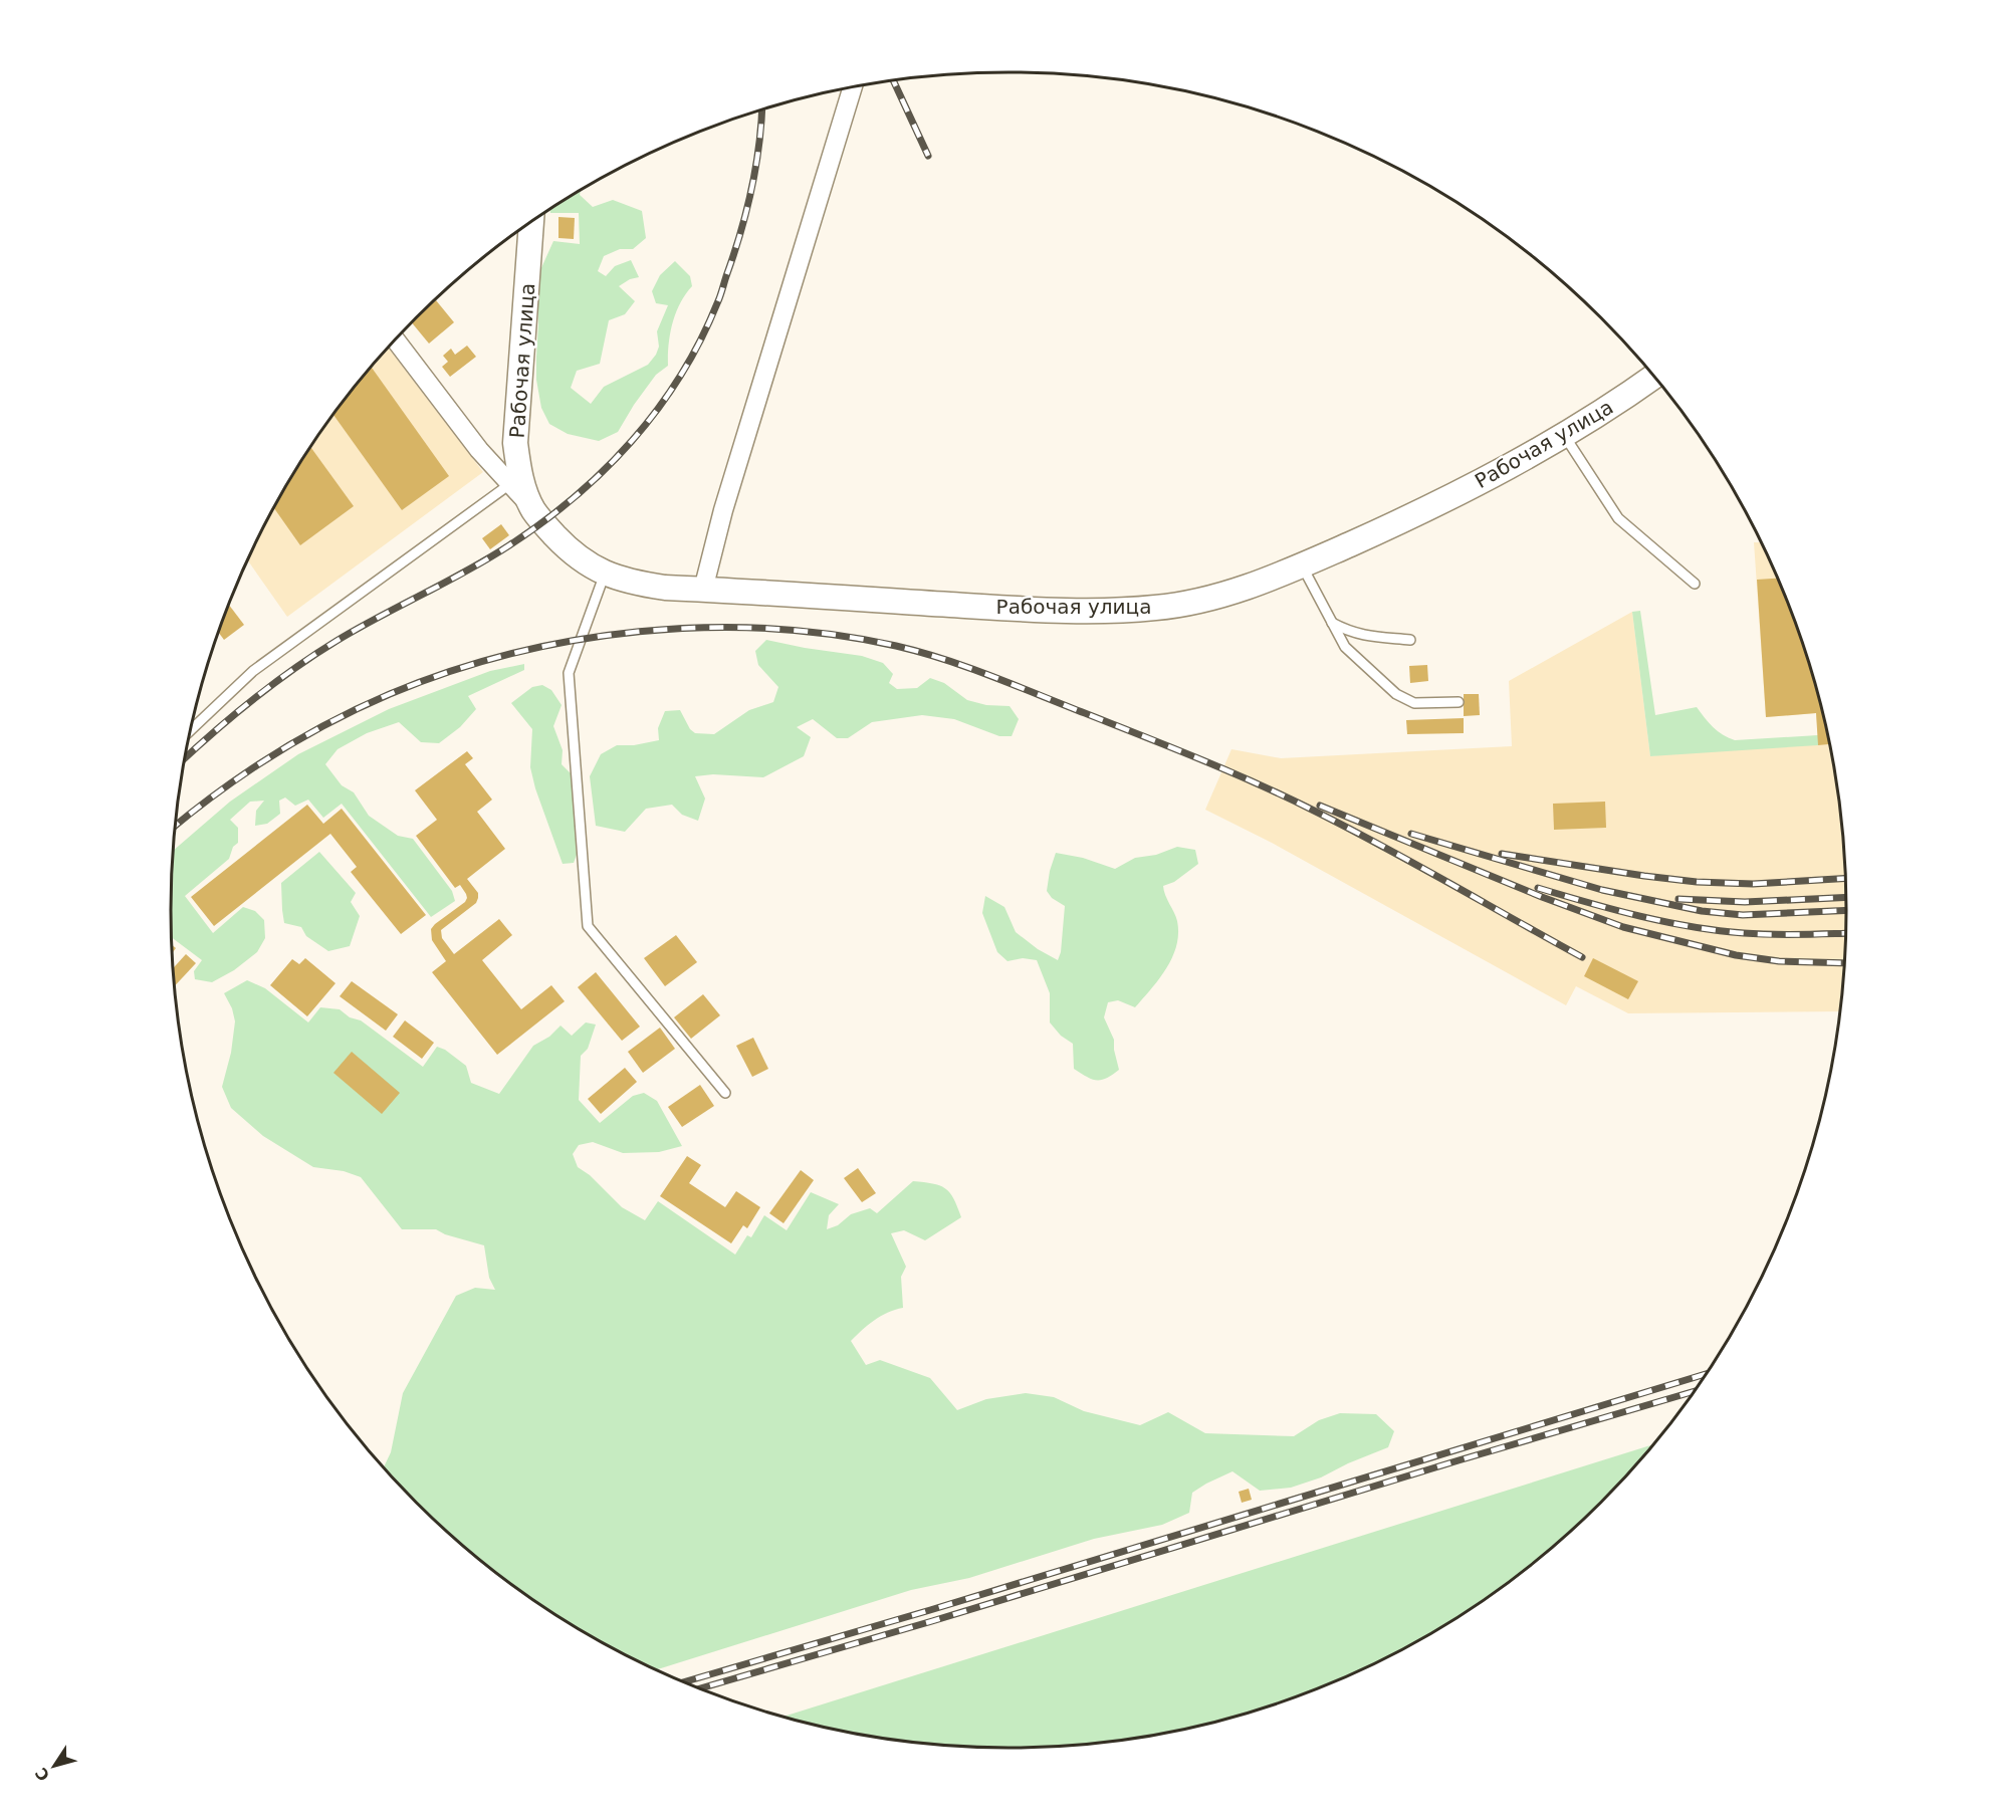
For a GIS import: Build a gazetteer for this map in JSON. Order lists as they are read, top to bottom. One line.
{"streets":{"street":["Рабочая улица"]},"north":"bottom left"}
